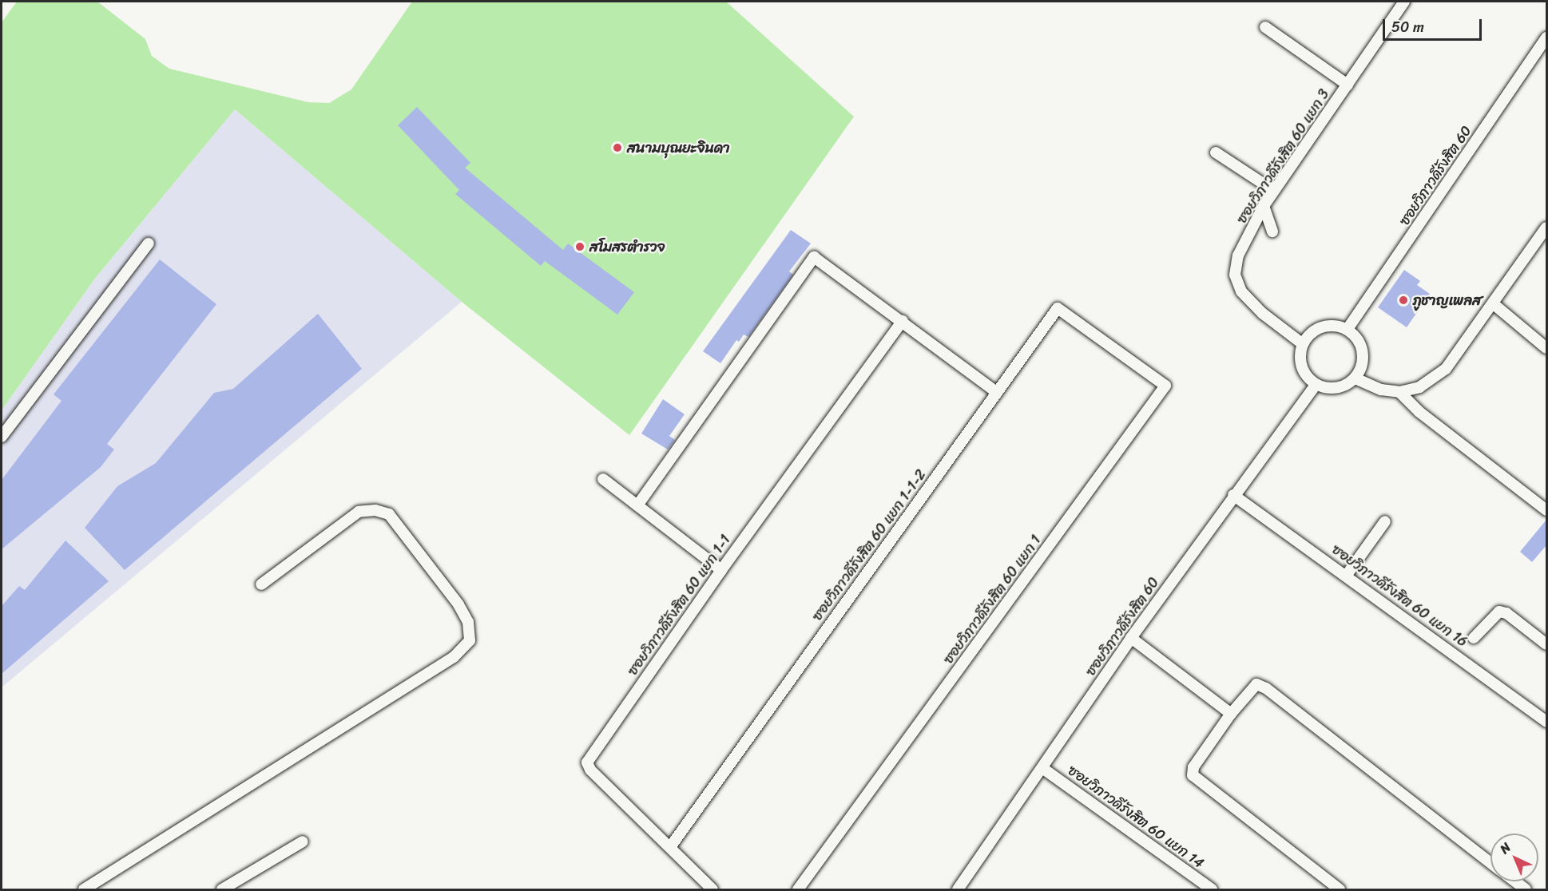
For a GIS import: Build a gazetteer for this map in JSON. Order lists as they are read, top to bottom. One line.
{"streets":{"street":["ซอยวิภาวดีรังสิต 60 แยก 3","ซอยวิภาวดีรังสิต 60","ซอยวิภาวดีรังสิต 60 แยก 1-1-2","ซอยวิภาวดีรังสิต 60 แยก 16","ซอยวิภาวดีรังสิต 60 แยก 1","ซอยวิภาวดีรังสิต 60 แยก 1-1","ซอยวิภาวดีรังสิต 60 แยก 14"]},"crossings":[["ซอยวิภาวดีรังสิต 60 แยก 3","ซอยวิภาวดีรังสิต 60"],["ซอยวิภาวดีรังสิต 60","ซอยวิภาวดีรังสิต 60 แยก 16"],["ซอยวิภาวดีรังสิต 60","ซอยวิภาวดีรังสิต 60 แยก 14"],["ซอยวิภาวดีรังสิต 60 แยก 1-1-2","ซอยวิภาวดีรังสิต 60 แยก 1"],["ซอยวิภาวดีรังสิต 60 แยก 1-1-2","ซอยวิภาวดีรังสิต 60 แยก 1-1"]],"places":["สนามบุณยะจินดา","สโมสรตำรวจ","ภูชาญเพลส"],"scale_bar":"50 m","north":"top left"}
